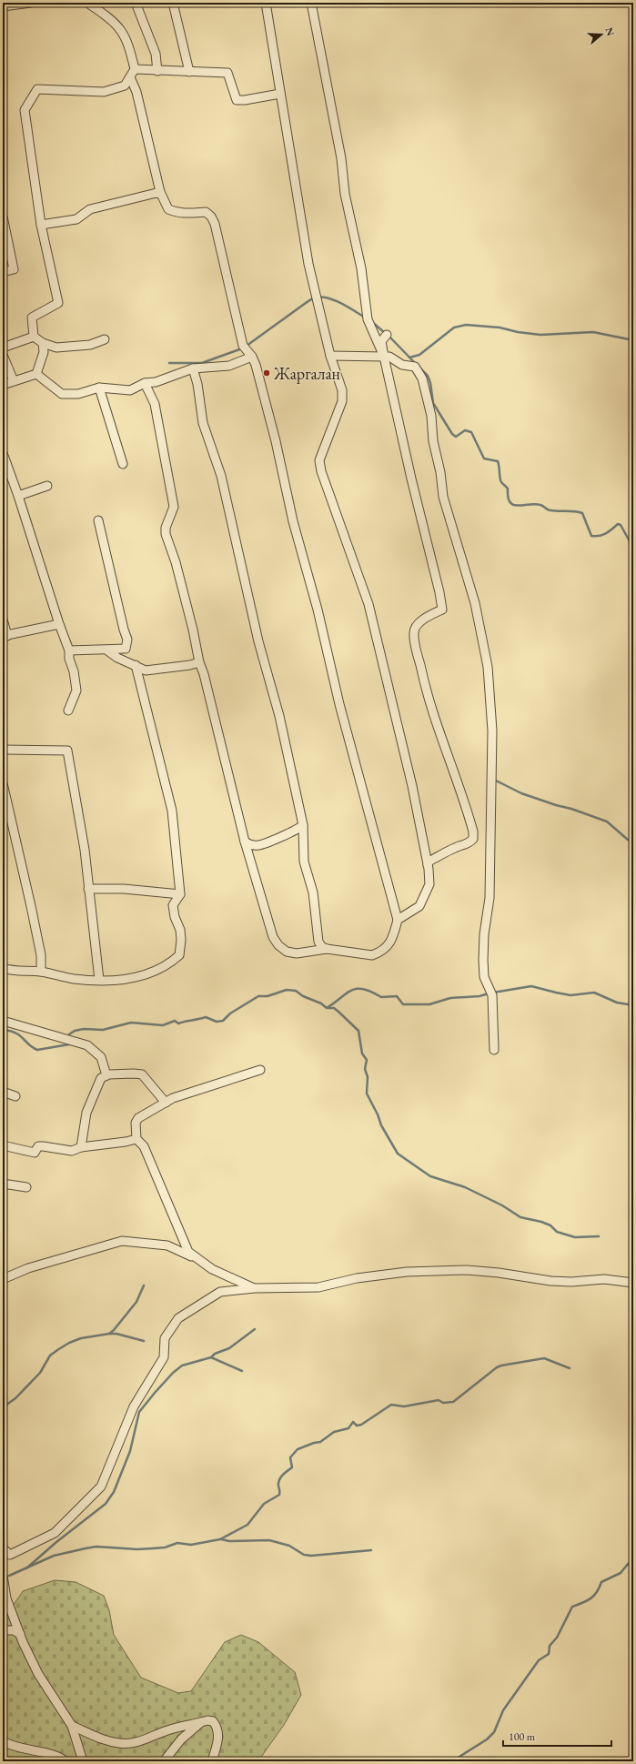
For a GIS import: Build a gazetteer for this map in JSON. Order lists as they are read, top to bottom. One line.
{"places":["Жаргалан"],"scale_bar":"100 m","north":"right"}
